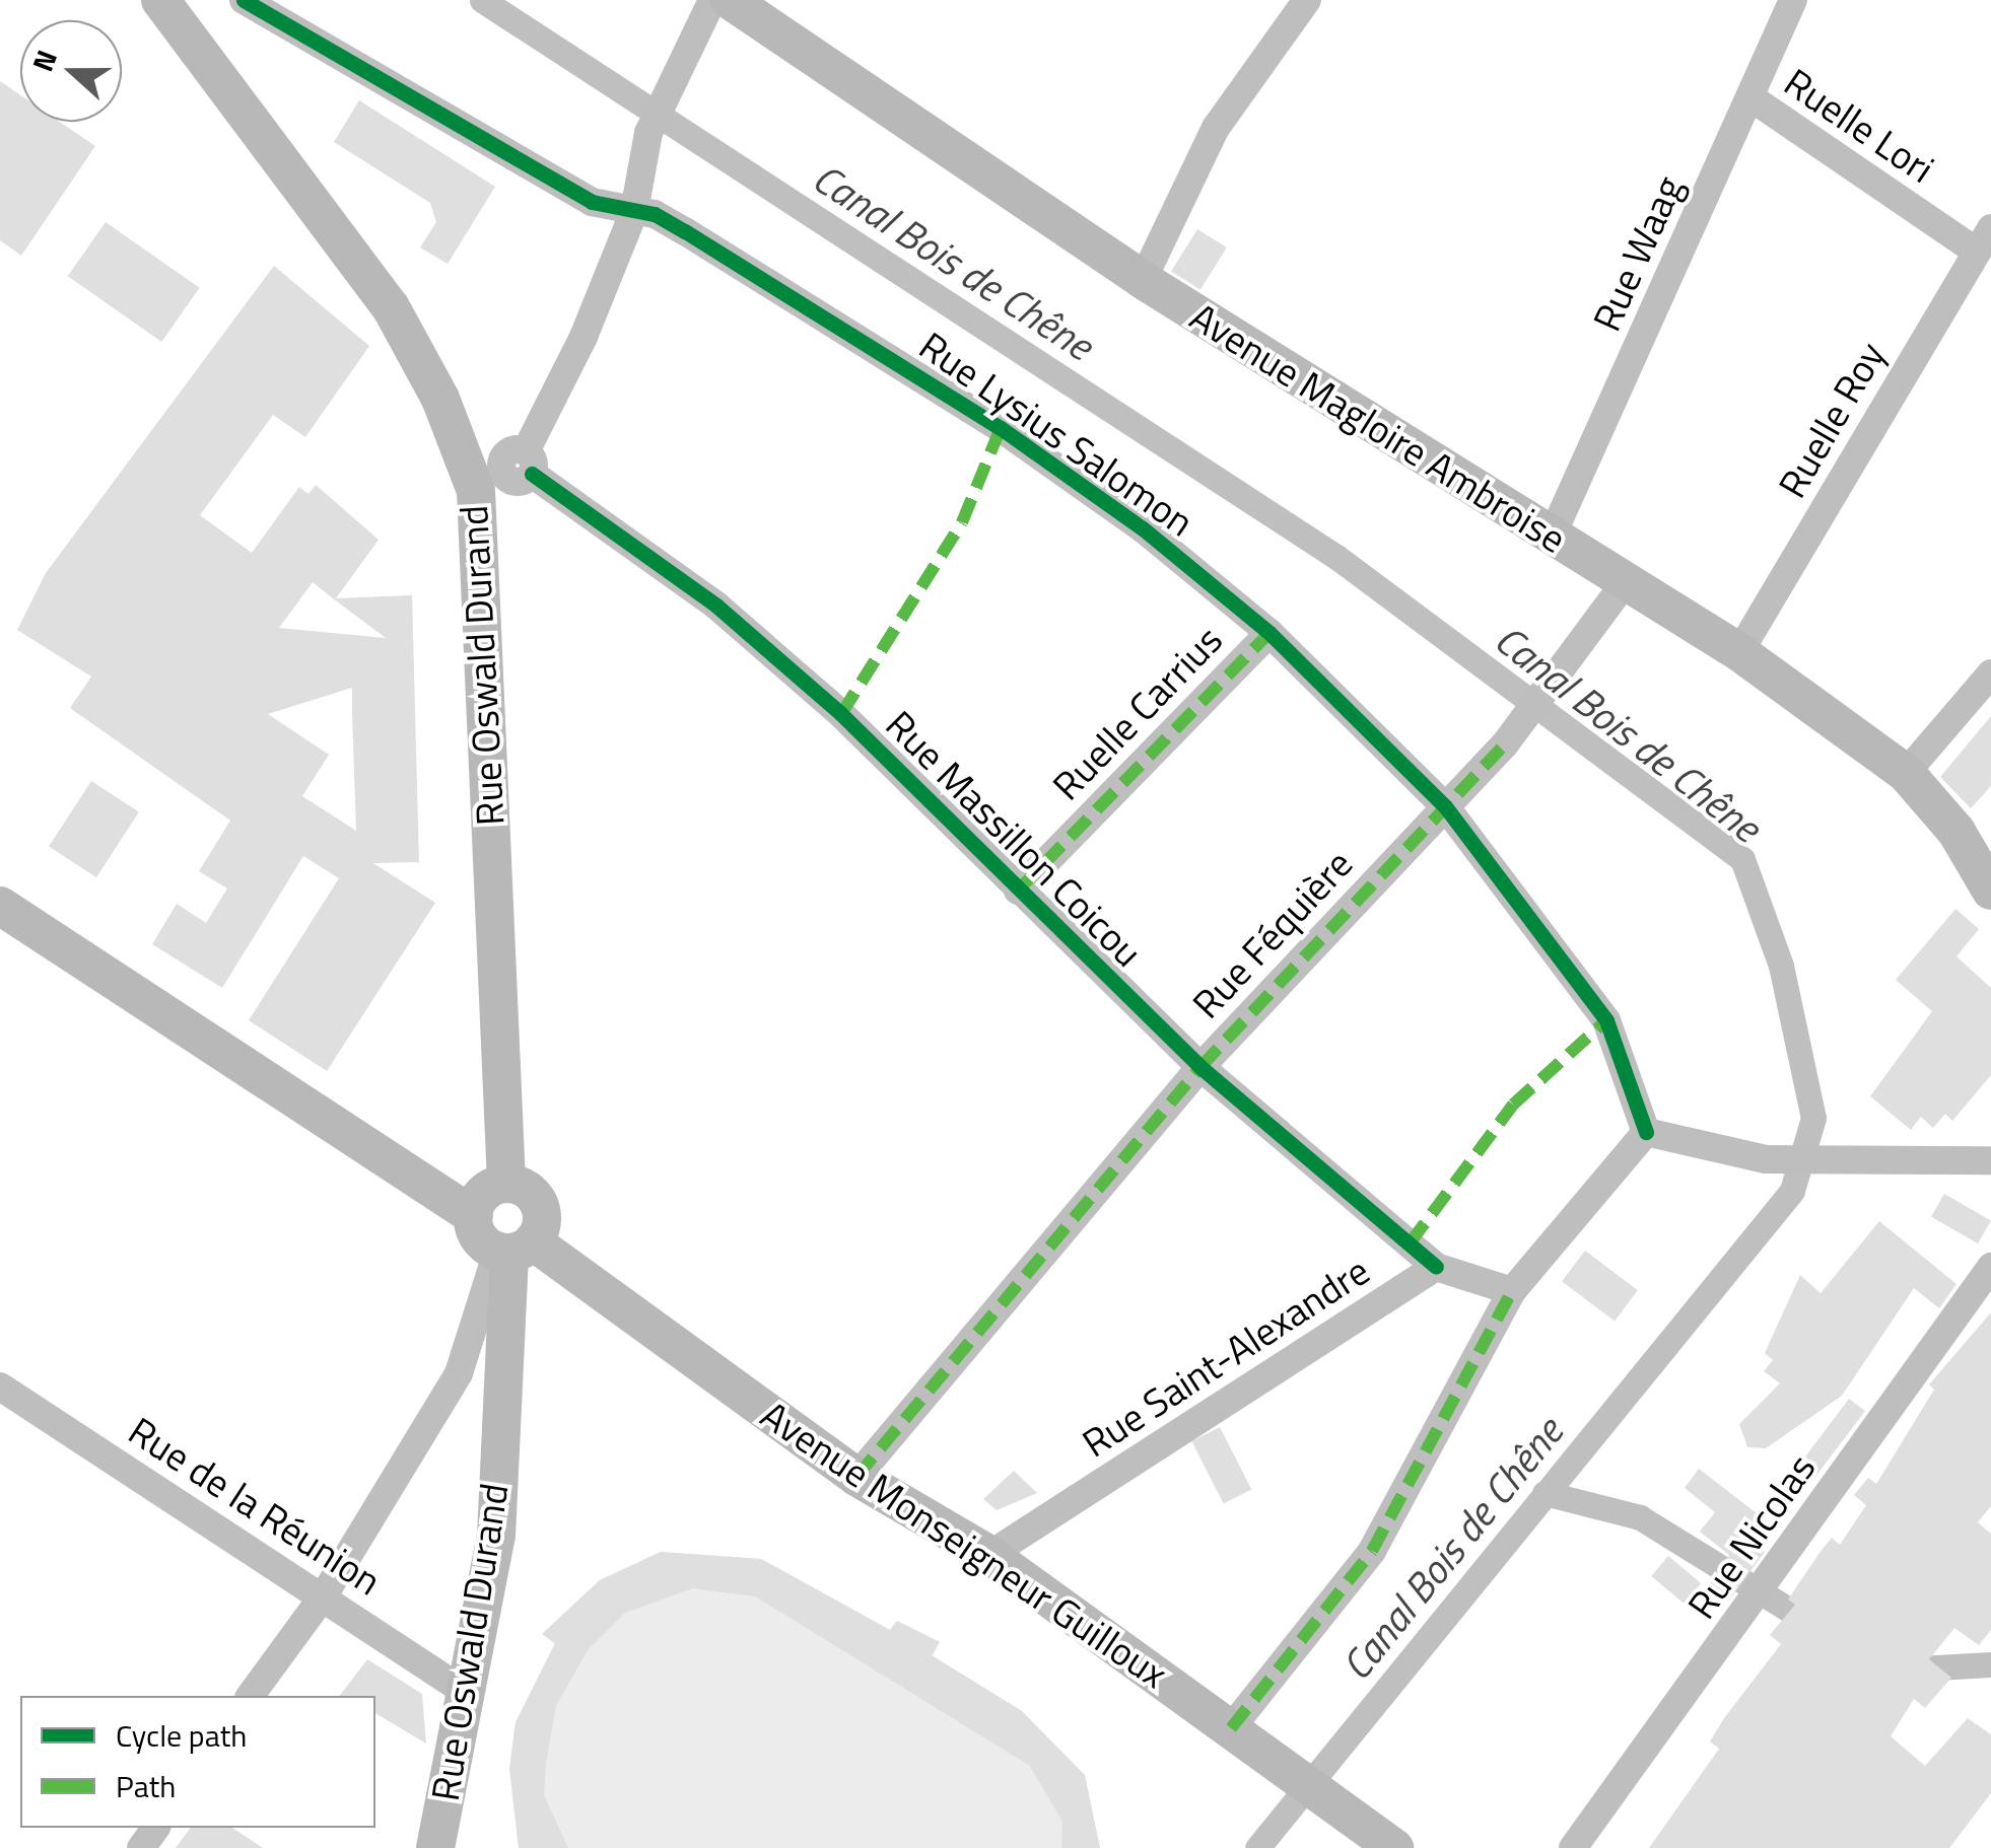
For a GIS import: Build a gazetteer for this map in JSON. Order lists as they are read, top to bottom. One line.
{"streets":{"street":["Ruelle Lori","Rue Waag","Ruelle Roy","Avenue Magloire Ambroise","Rue Lysius Salomon","Rue Oswald Durand","Ruelle Carrius","Rue Massillon Coicou","Rue Féquière","Rue Saint-Alexandre","Rue de la Réunion","Rue Nicolas","Avenue Monseigneur Guilloux"]},"crossings":[["Ruelle Lori","Rue Waag"],["Ruelle Lori","Ruelle Roy"],["Rue Waag","Avenue Magloire Ambroise"],["Ruelle Roy","Avenue Magloire Ambroise"],["Avenue Magloire Ambroise","Rue Féquière"],["Rue Lysius Salomon","Ruelle Carrius"],["Rue Lysius Salomon","Rue Féquière"],["Rue Oswald Durand","Rue Massillon Coicou"],["Rue Oswald Durand","Rue de la Réunion"],["Rue Oswald Durand","Avenue Monseigneur Guilloux"],["Ruelle Carrius","Rue Massillon Coicou"],["Rue Massillon Coicou","Rue Féquière"],["Rue Massillon Coicou","Rue Saint-Alexandre"],["Rue Féquière","Avenue Monseigneur Guilloux"],["Rue Saint-Alexandre","Avenue Monseigneur Guilloux"]],"water":["Canal Bois de Chêne"],"legend":["Cycle path","Path"],"north":"left"}
